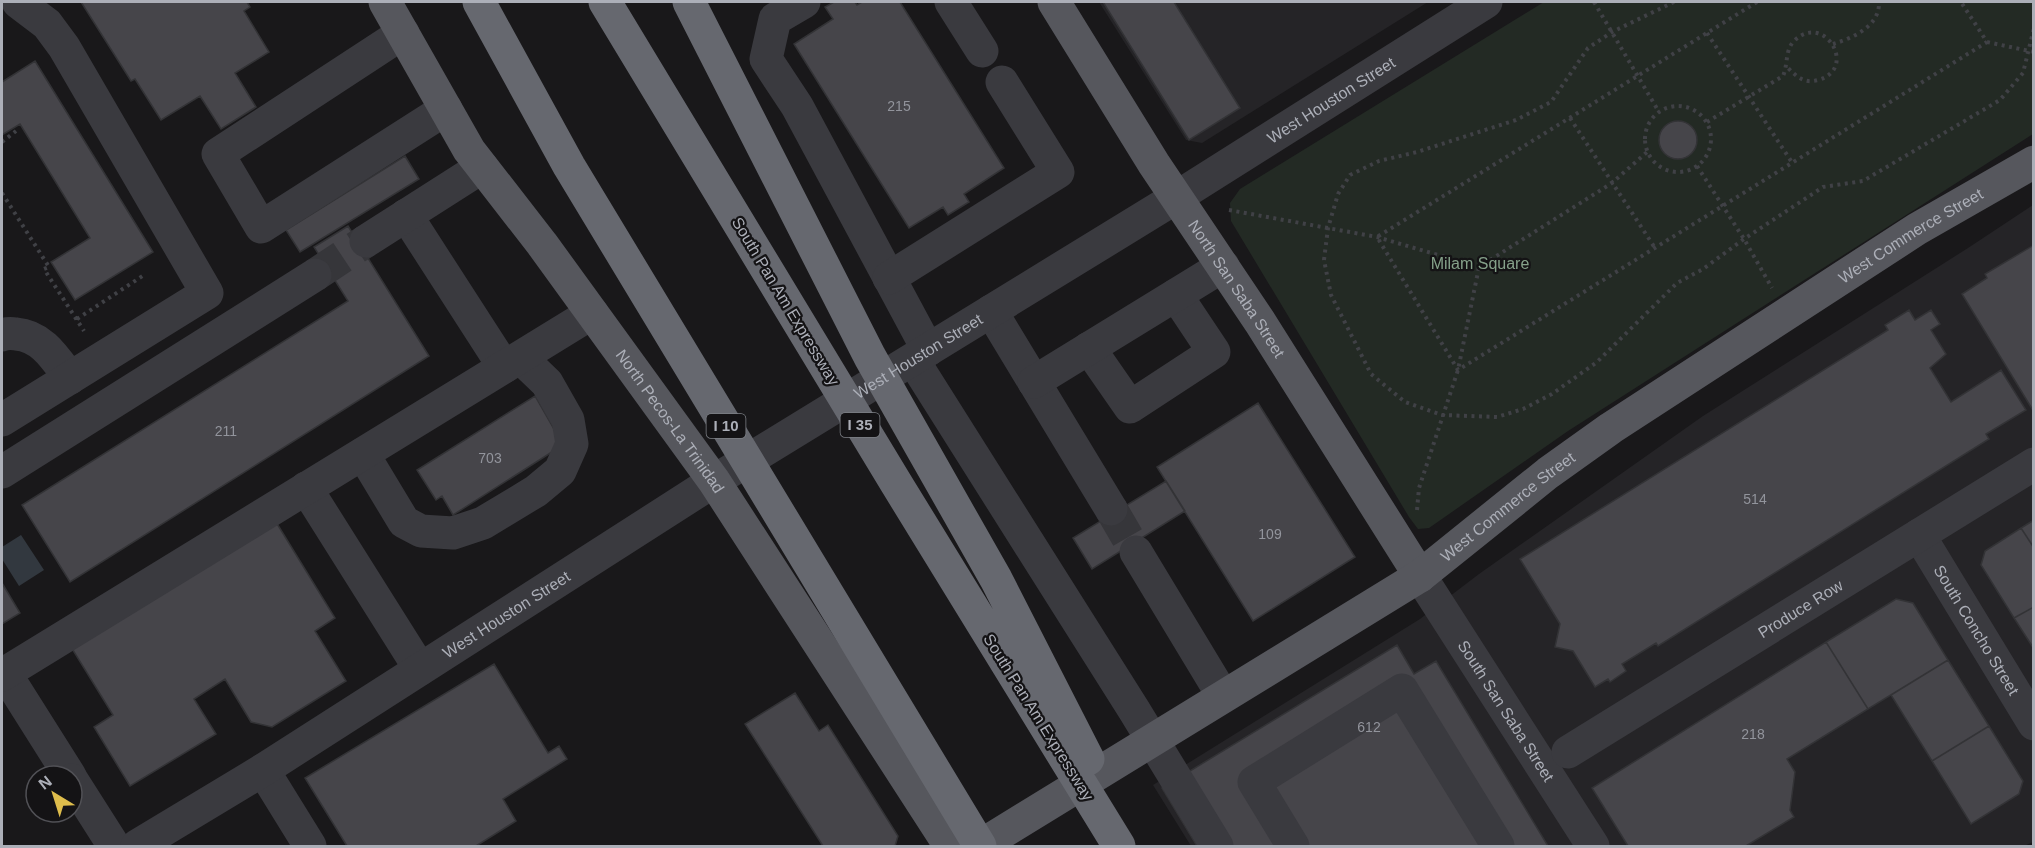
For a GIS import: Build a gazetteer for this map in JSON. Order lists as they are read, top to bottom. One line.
{"streets":{"highway":["South Pan Am Expressway","I 35","I 10"],"main road":["West Commerce Street","North San Saba Street","North Pecos-La Trinidad"],"street":["West Houston Street","Produce Row","South Concho Street","South San Saba Street"]},"crossings":[["West Houston Street","North San Saba Street"],["West Houston Street","North Pecos-La Trinidad"],["West Commerce Street","North San Saba Street"],["West Commerce Street","I 10"],["West Commerce Street","South San Saba Street"],["North San Saba Street","South San Saba Street"],["Produce Row","South Concho Street"]],"parks":["Milam Square"],"house_numbers":["215","211","703","514","109","612","218"],"north":"top left"}
